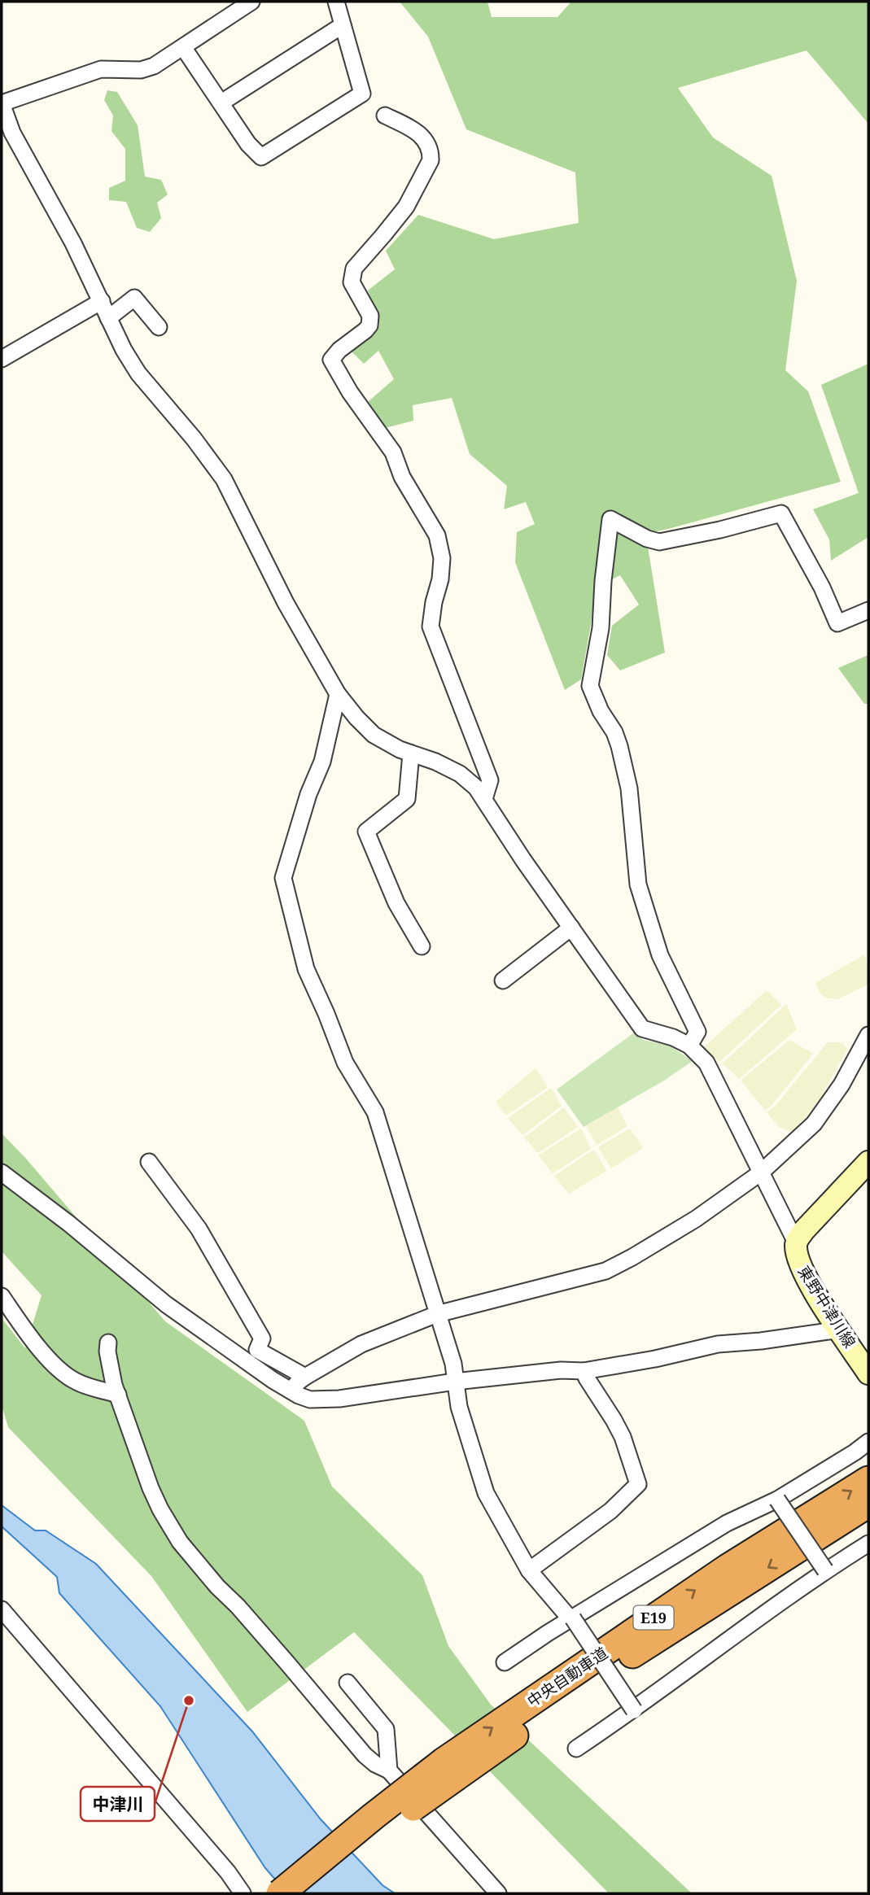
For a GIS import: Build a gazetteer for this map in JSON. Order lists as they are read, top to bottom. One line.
{"streets":{"highway":["E19","中央自動車道"],"main road":["東野中津川線"]},"places":["中津川"]}
